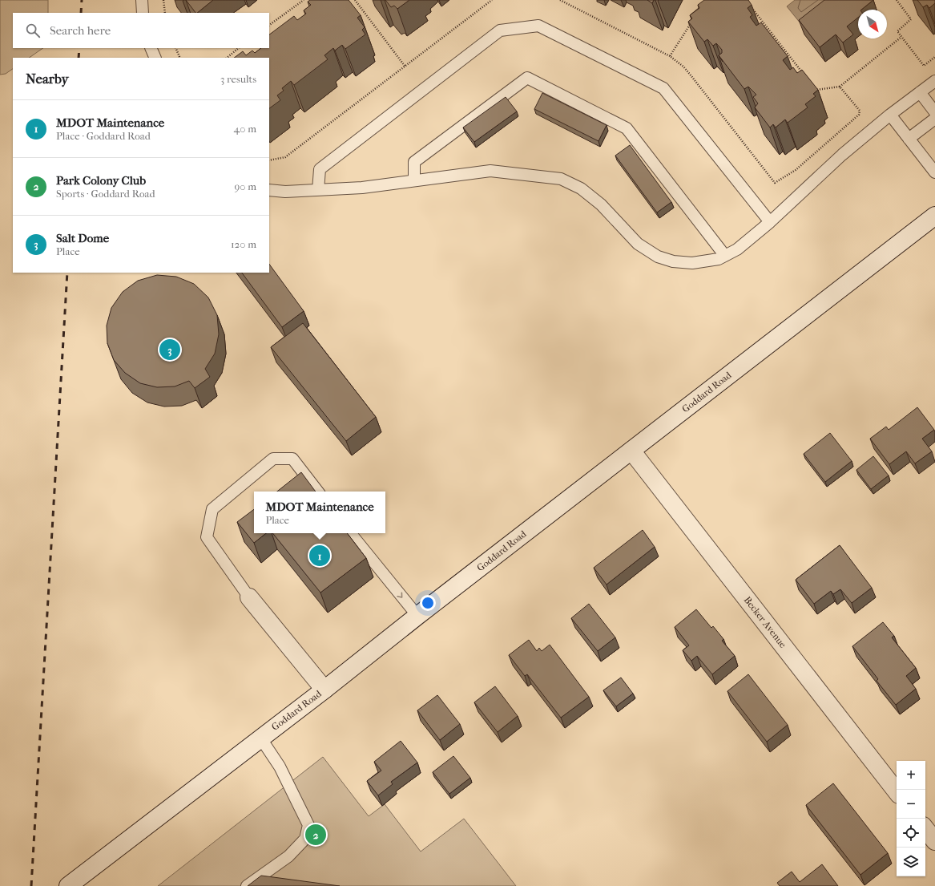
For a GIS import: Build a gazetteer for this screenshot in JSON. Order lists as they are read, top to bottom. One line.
{"streets":{"main road":["Goddard Road","Becker Avenue"]},"crossings":[["Goddard Road","Becker Avenue"]],"north":"bottom right","page":{"search":"Search here","heading":["Nearby","3 results"],"list":[{"mark":"1","name":"MDOT Maintenance","note":"Place · Goddard Road","value":"40 m"},{"mark":"2","name":"Park Colony Club","note":"Sports · Goddard Road","value":"90 m"},{"mark":"3","name":"Salt Dome","note":"Place","value":"120 m"}],"pins":["3","1","2"],"popup":["MDOT Maintenance","Place"],"map_buttons":["+","−"]}}
